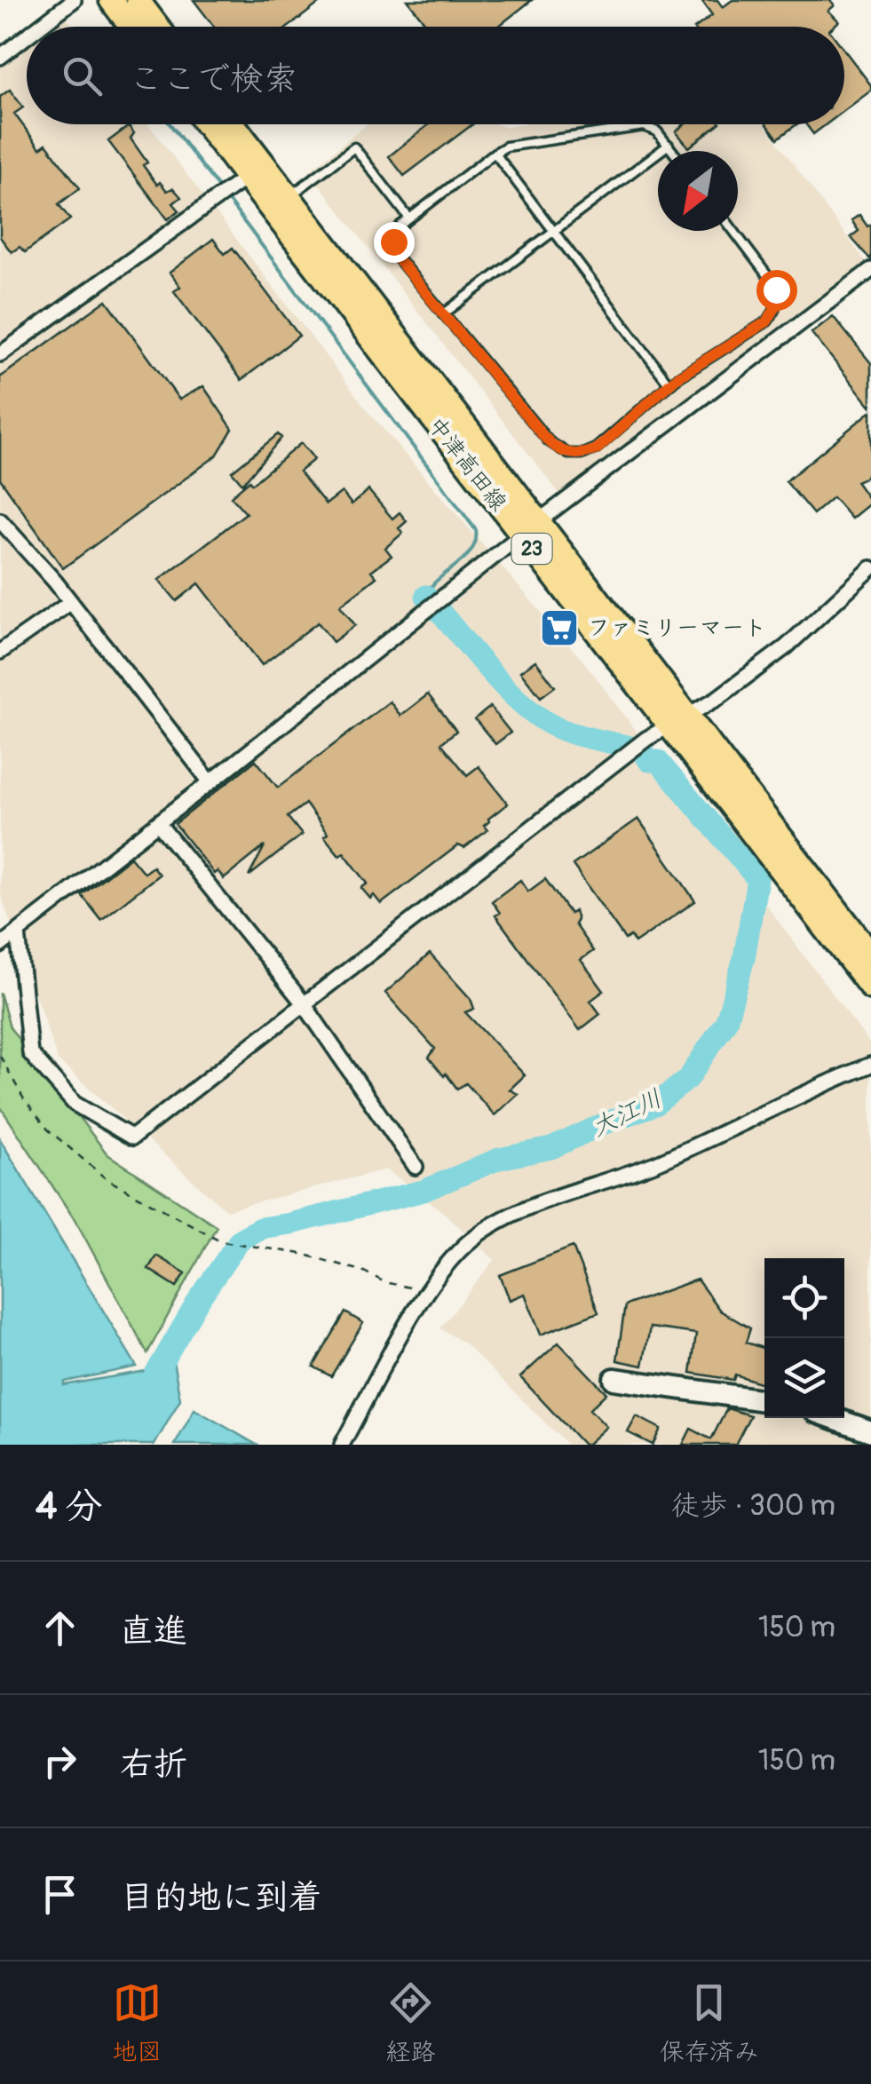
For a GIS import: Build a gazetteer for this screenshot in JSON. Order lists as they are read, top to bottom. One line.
{"streets":{"main road":["中津高田線","23"]},"water":["大江川"],"places":{"supermarket":["ファミリーマート"]},"north":"bottom left","page":{"search":"ここで検索","heading":["4 分","徒歩 · 300 m"],"list":[["直進","150 m"],["右折","150 m"],"目的地に到着"],"nav":["地図","経路","保存済み"]}}
